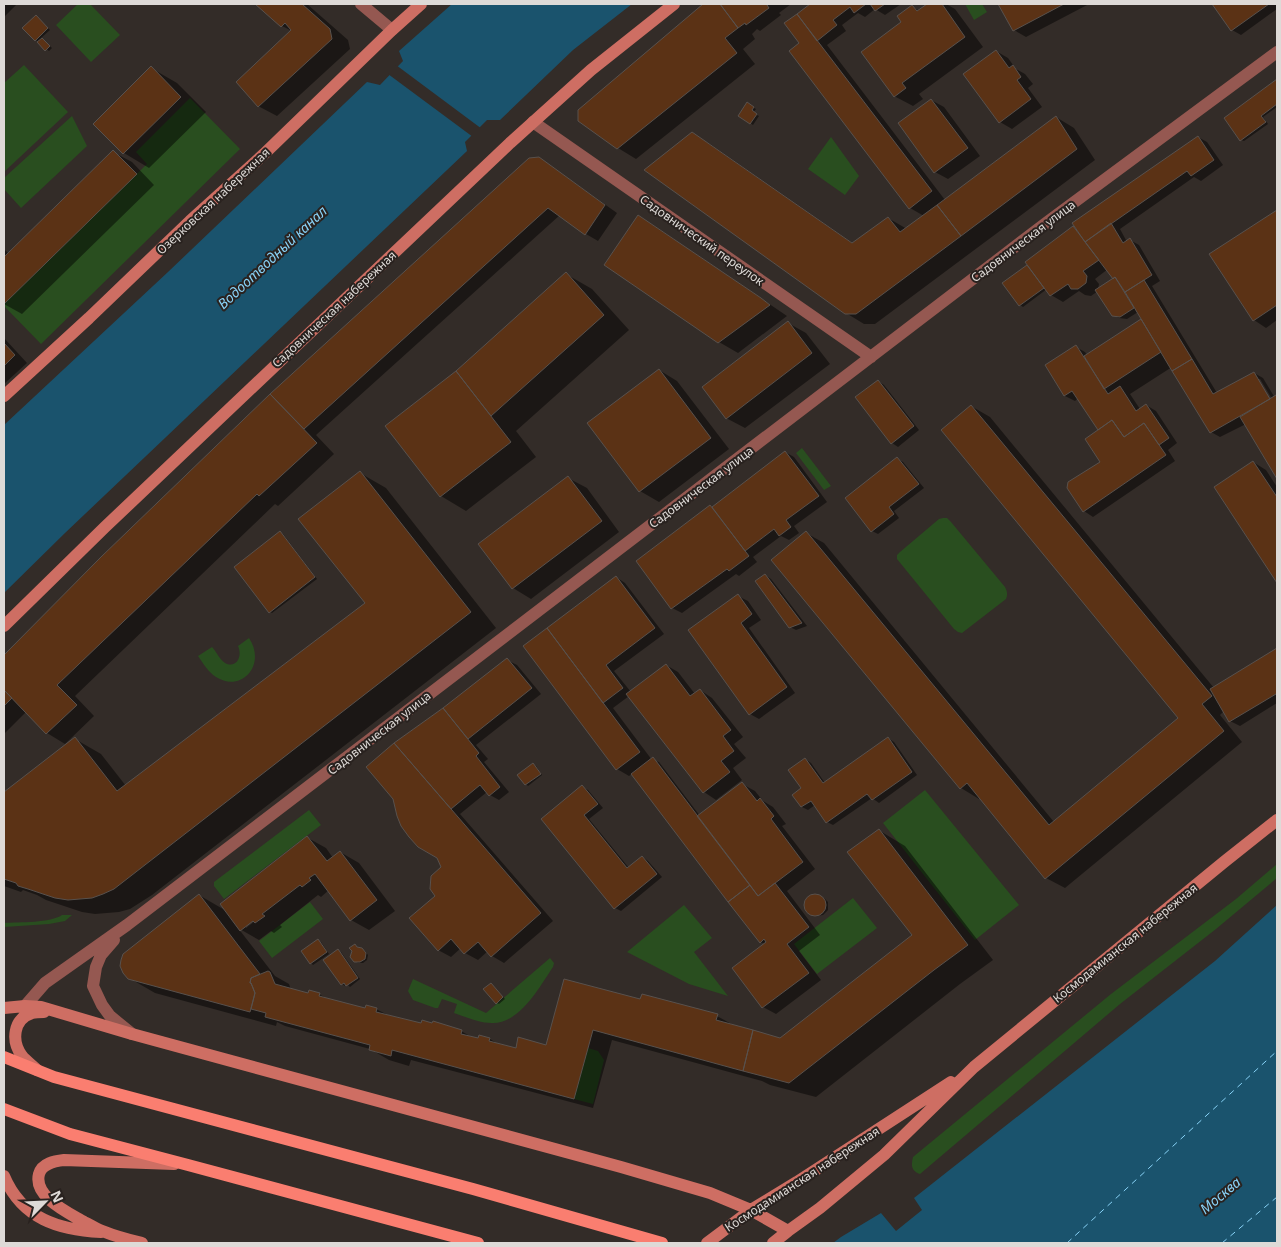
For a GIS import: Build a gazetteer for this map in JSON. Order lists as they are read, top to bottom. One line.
{"streets":{"main road":["Озерковская набережная","Садовническая набережная","Космодамианская набережная"],"street":["Садовнический переулок","Садовническая улица"]},"crossings":[["Садовнический переулок","Садовническая улица"],["Садовнический переулок","Садовническая набережная"]],"water":["Водоотводный канал","Москва"],"north":"top right"}
